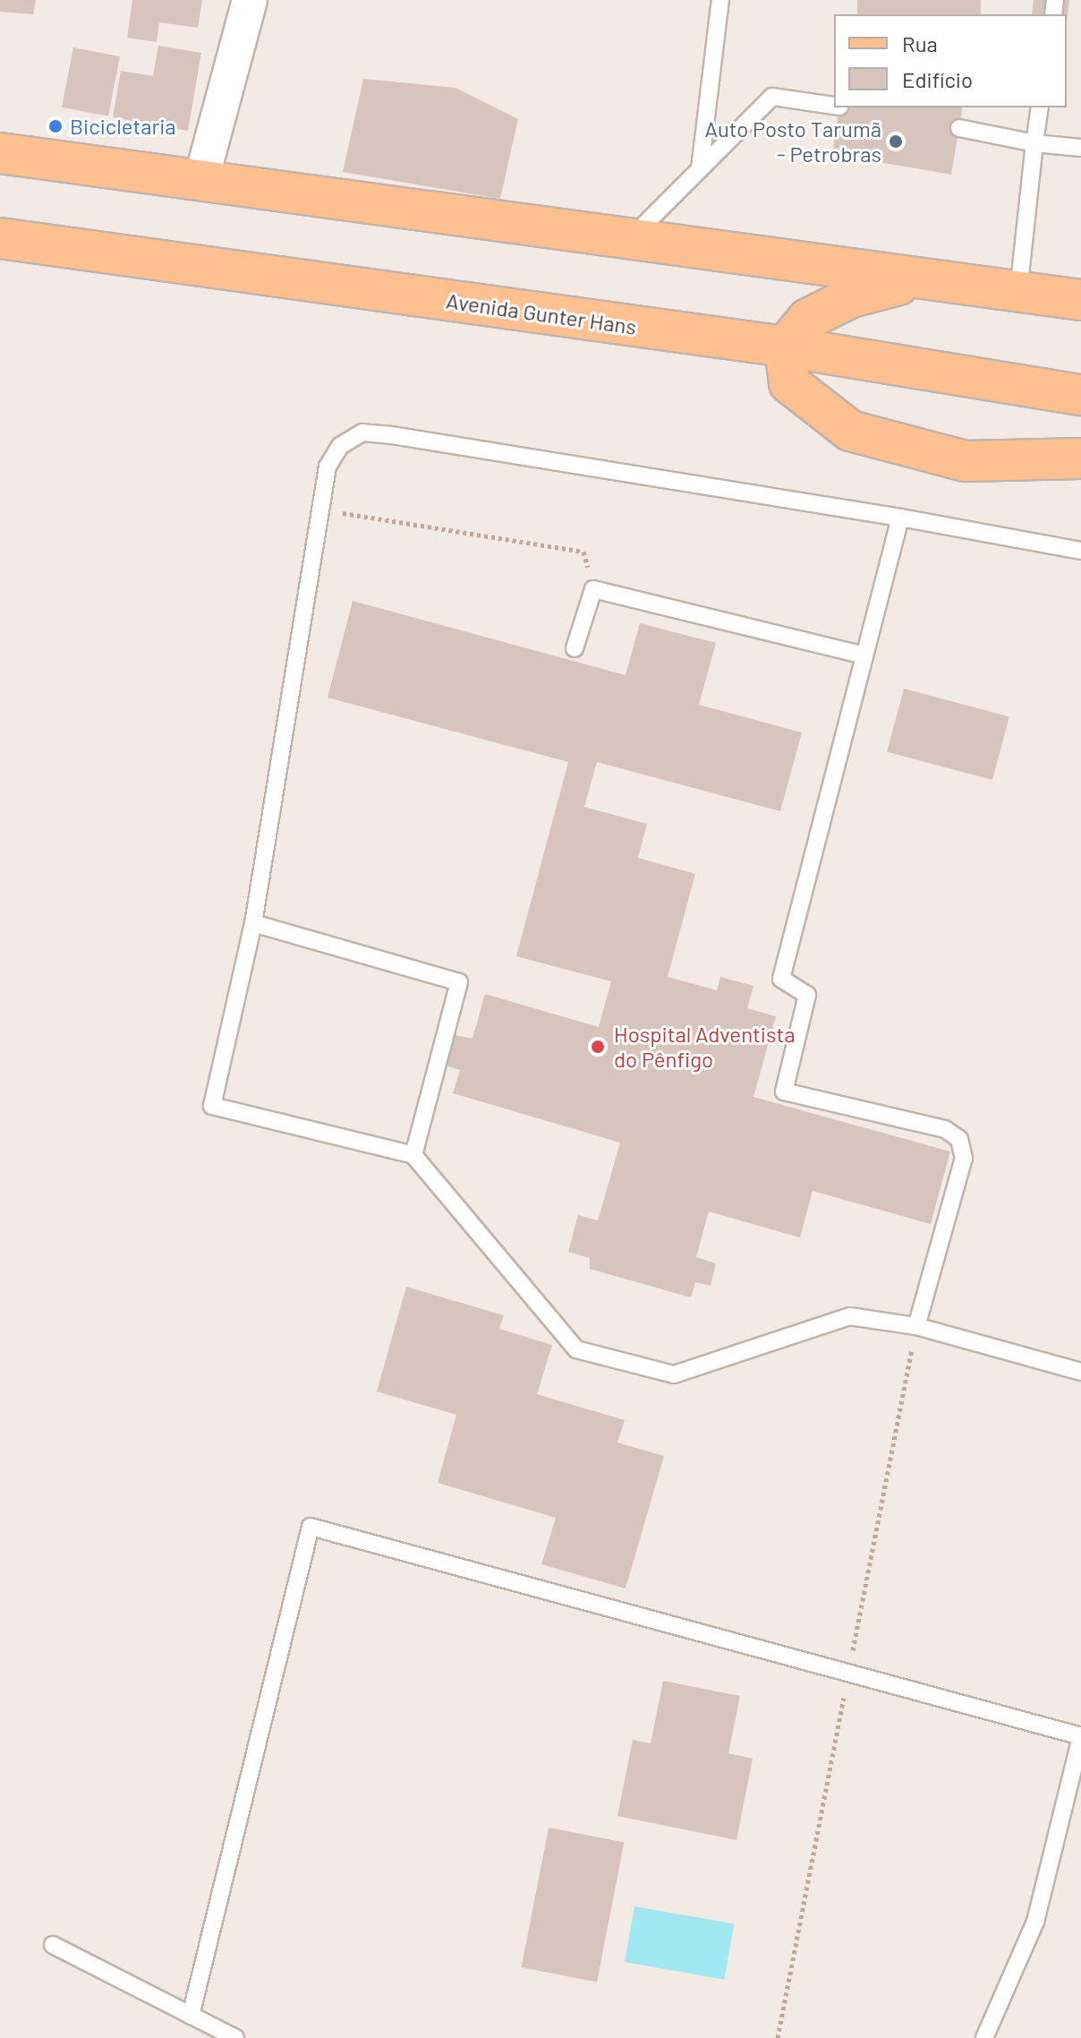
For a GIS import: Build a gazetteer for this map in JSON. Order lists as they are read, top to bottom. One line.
{"streets":{"main road":["Avenida Gunter Hans"]},"places":["Bicicletaria","Auto Posto Tarumã - Petrobras","Hospital Adventista do Pênfigo"],"legend":["Rua","Edifício"]}
